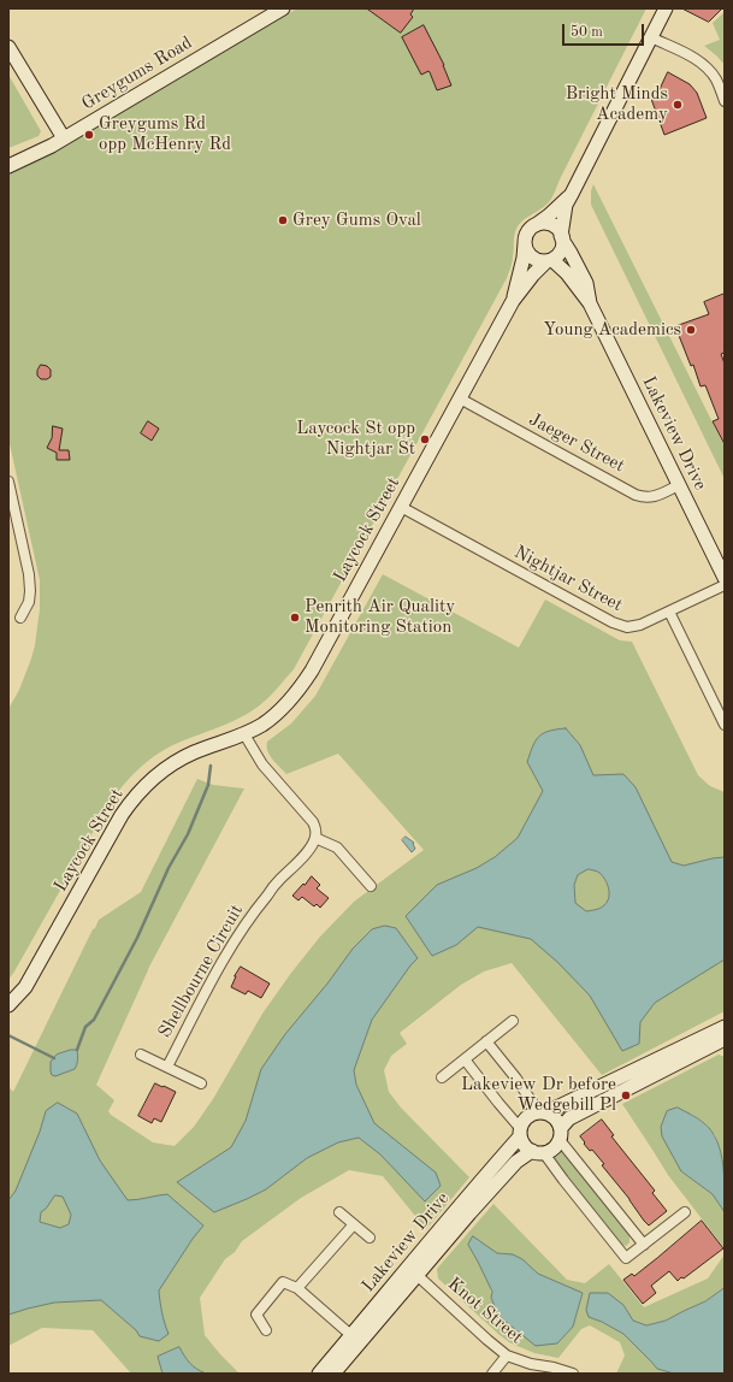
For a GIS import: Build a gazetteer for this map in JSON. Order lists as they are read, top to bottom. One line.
{"streets":{"street":["Greygums Road","Lakeview Drive","Jaeger Street","Laycock Street","Nightjar Street","Shellbourne Circuit","Knot Street"]},"crossings":[["Lakeview Drive","Jaeger Street"],["Lakeview Drive","Laycock Street"],["Lakeview Drive","Knot Street"],["Jaeger Street","Laycock Street"],["Laycock Street","Nightjar Street"]],"places":["Bright Minds Academy","Greygums Rd opp McHenry Rd","Grey Gums Oval","Young Academics","Laycock St opp Nightjar St","Penrith Air Quality Monitoring Station","Lakeview Dr before Wedgebill Pl"],"scale_bar":"50 m"}
